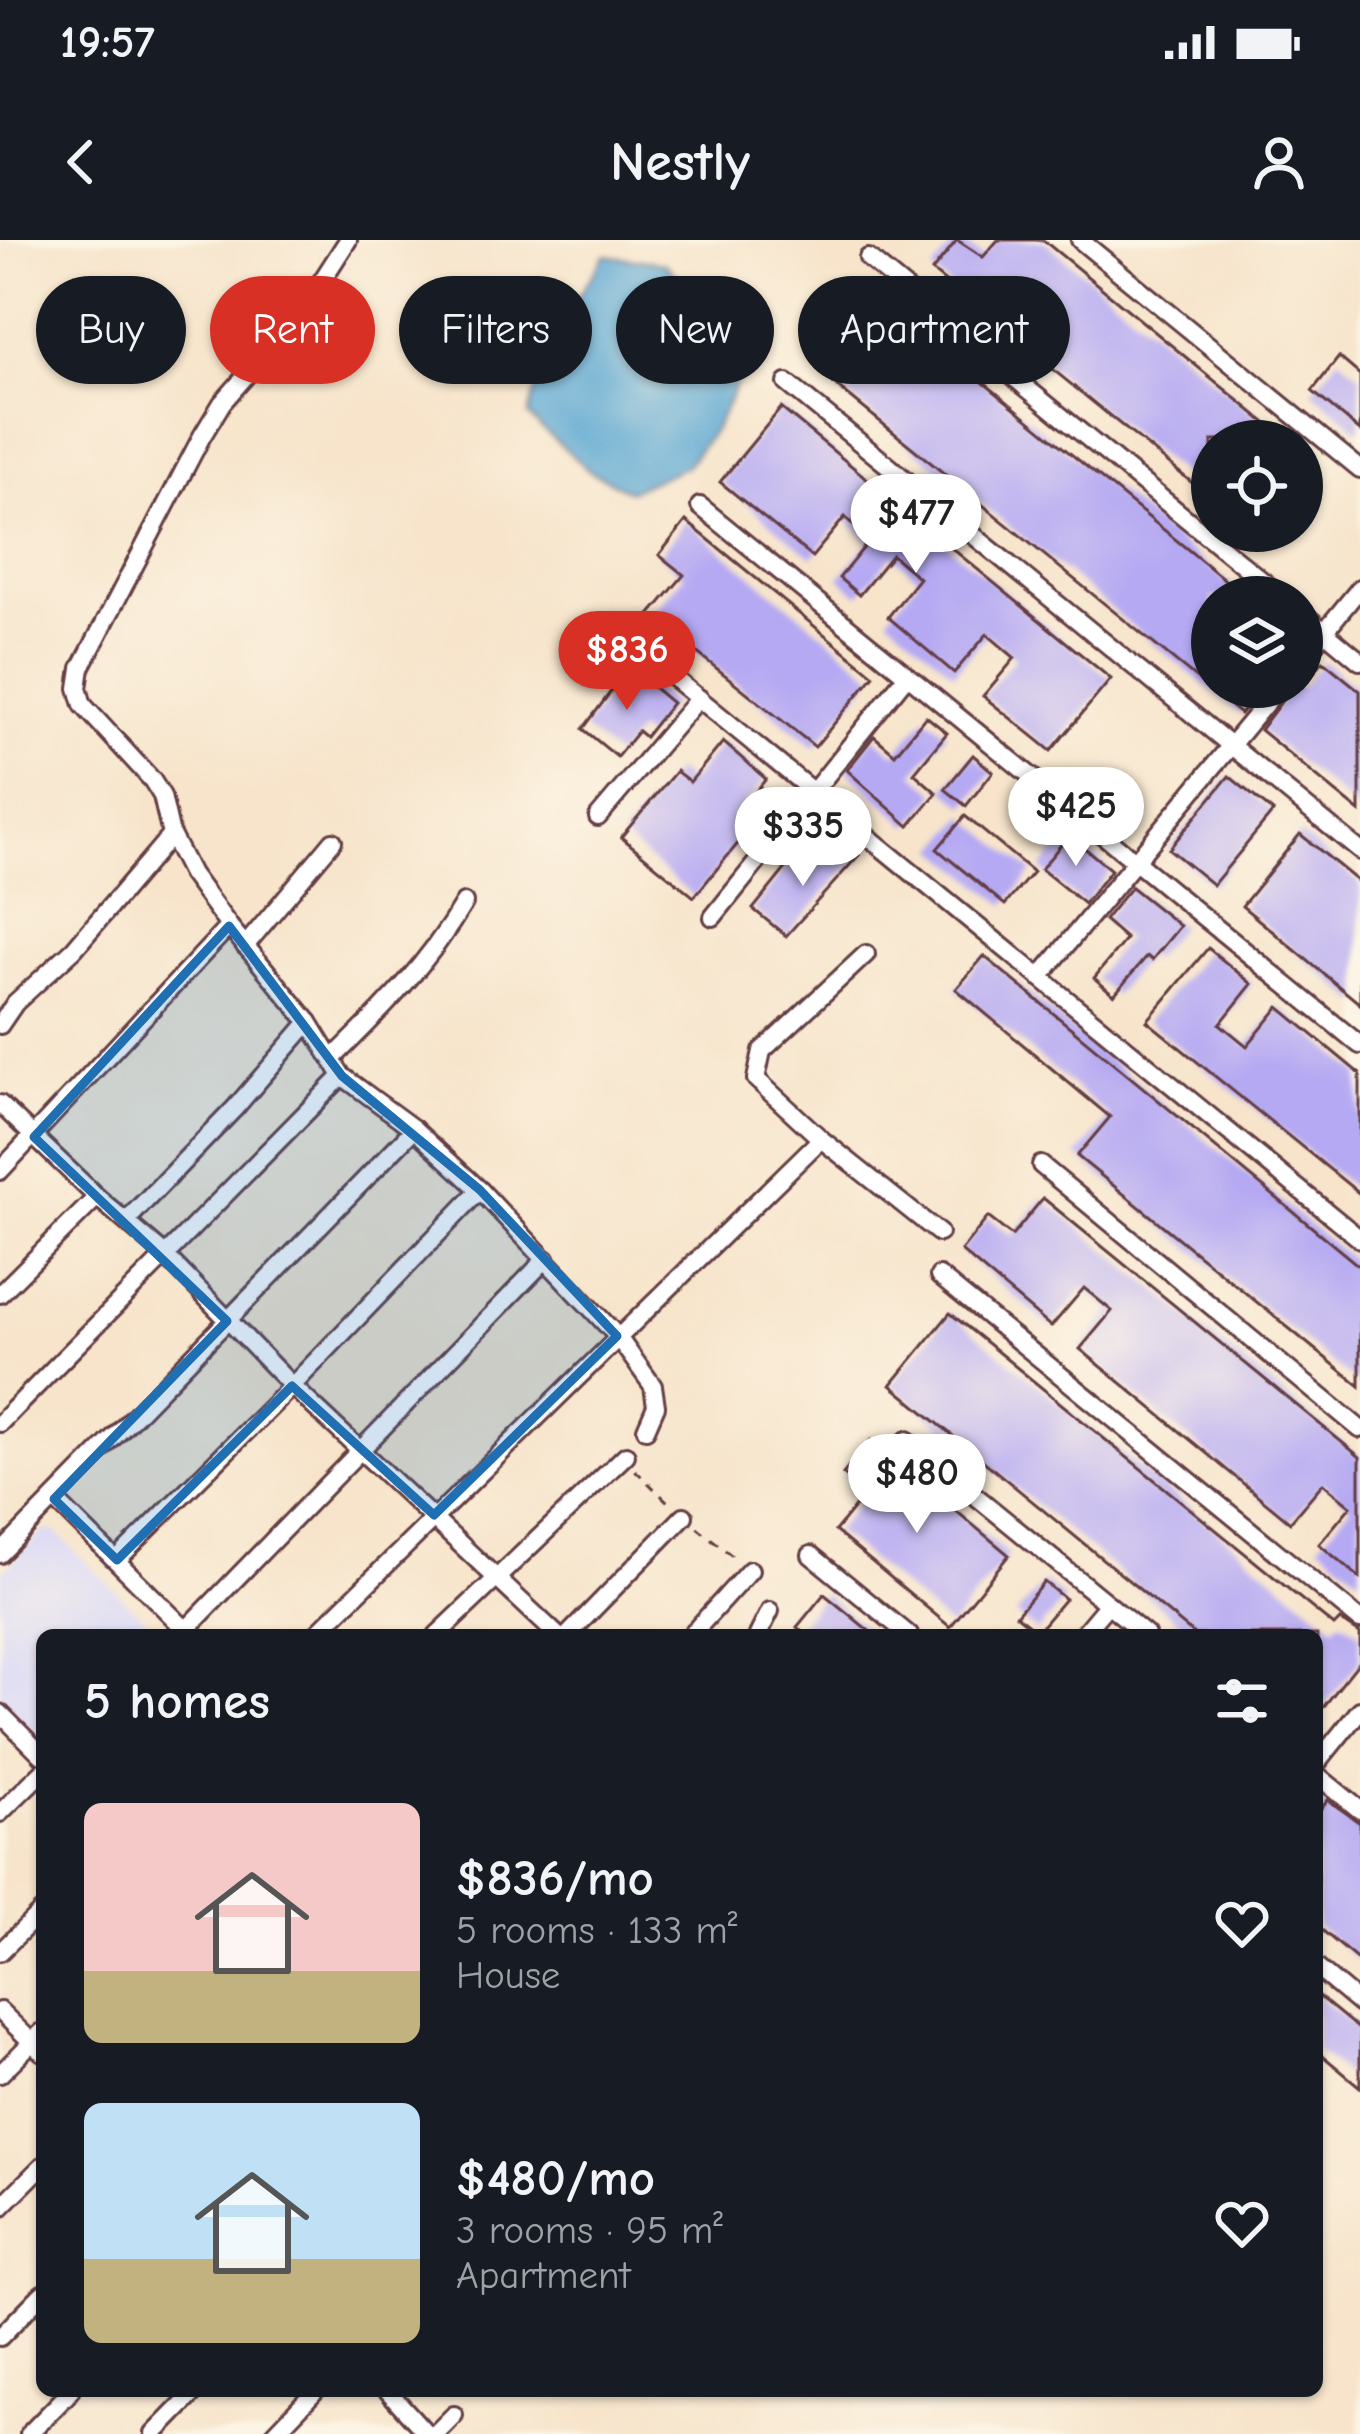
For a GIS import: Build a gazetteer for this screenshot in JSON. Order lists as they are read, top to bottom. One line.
{"page":{"status":"19:57","header":"Nestly","chip":["Buy","Rent","Filters","New","Apartment"],"price":["$477","$836","$425","$335","$480"],"heading":"5 homes","list":[{"name":"$836/mo","note":"5 rooms · 133 m² · House"},{"name":"$480/mo","note":"3 rooms · 95 m² · Apartment"}]}}
